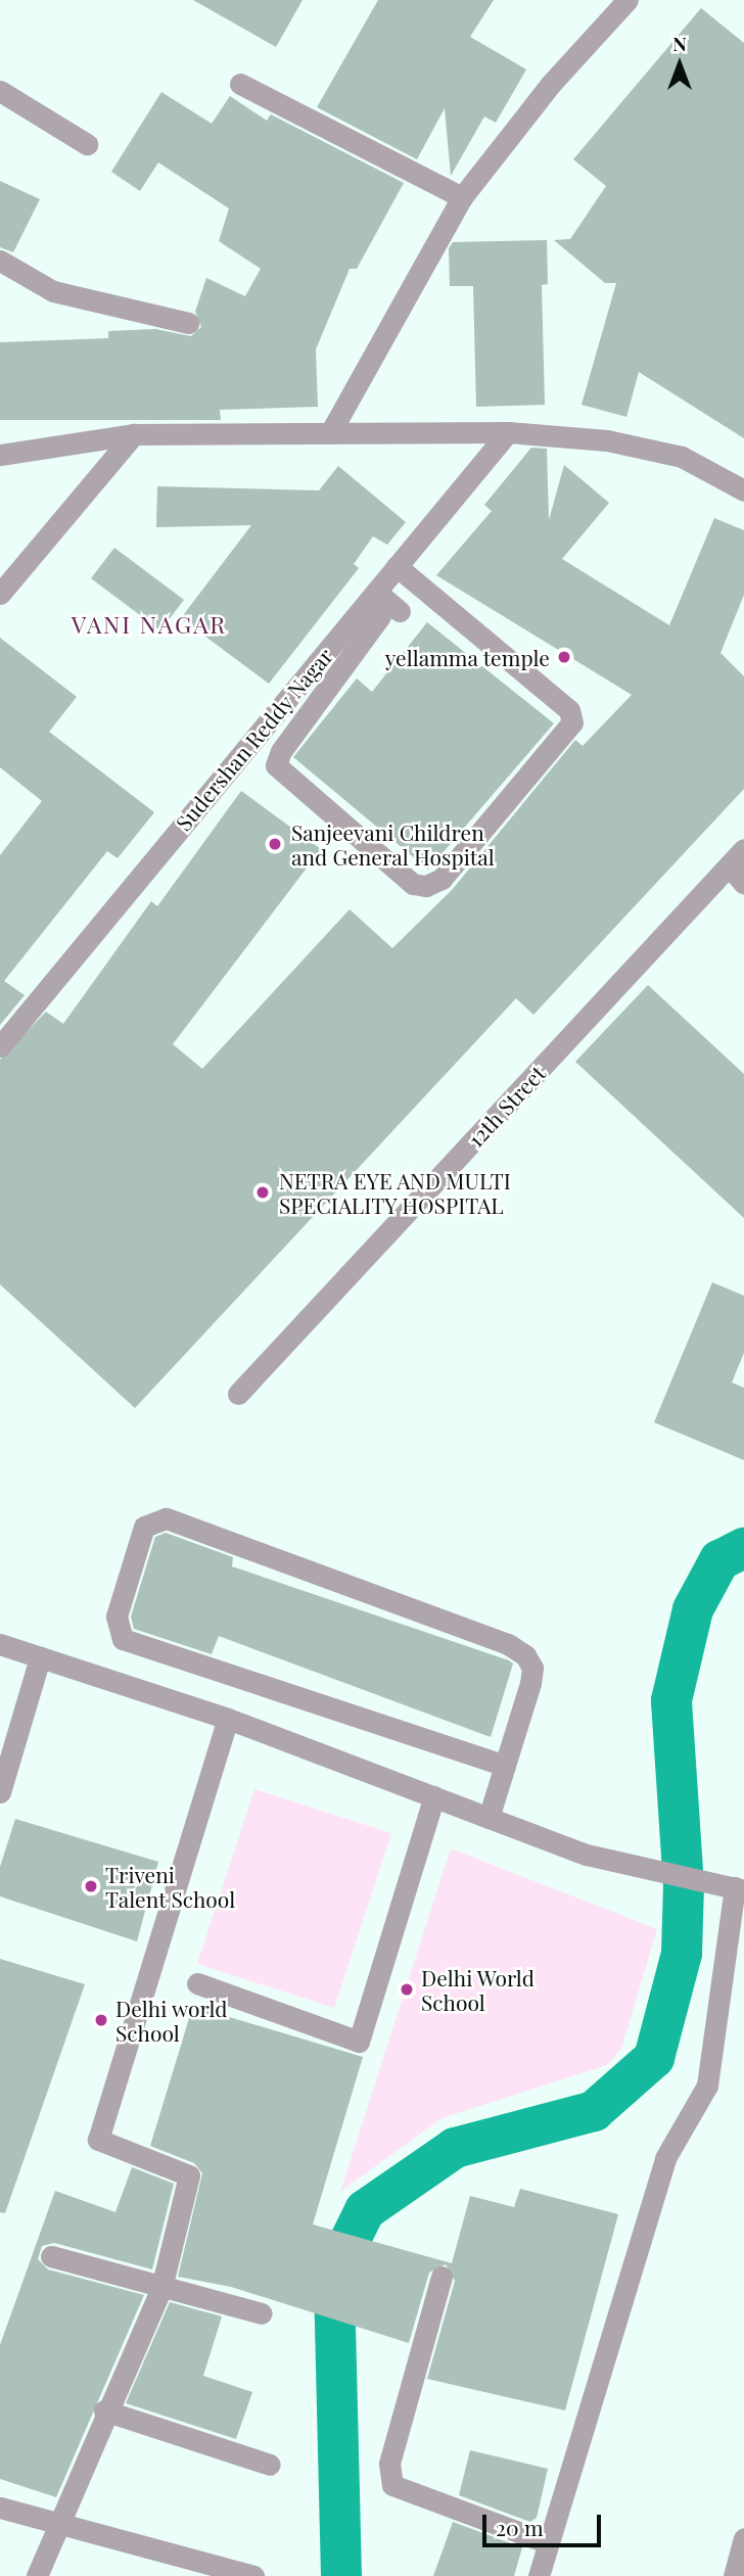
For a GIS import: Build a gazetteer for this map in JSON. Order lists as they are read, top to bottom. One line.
{"streets":{"street":["Sudershan Reddy Nagar","12th Street"]},"districts":["VANI NAGAR"],"places":["yellamma temple","Sanjeevani Children and General Hospital","NETRA EYE AND MULTI SPECIALITY HOSPITAL","Triveni Talent School","Delhi World School","Delhi world School"],"scale_bar":"20 m","north":"top"}
